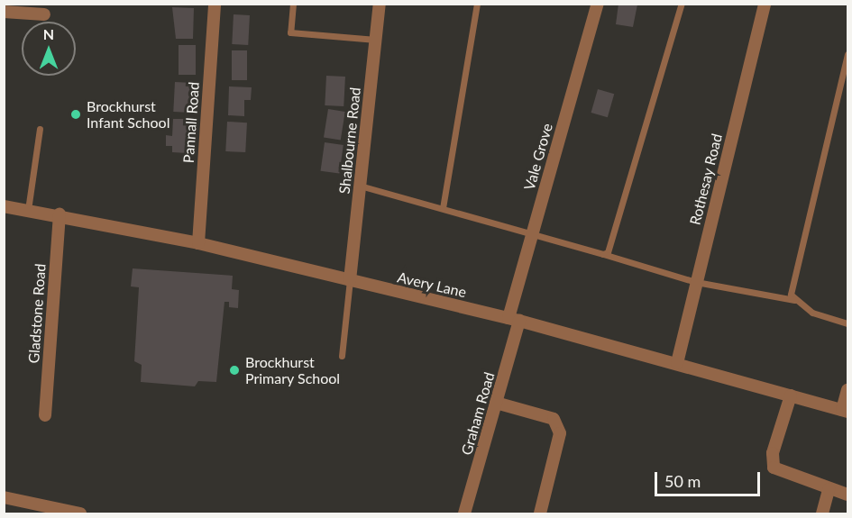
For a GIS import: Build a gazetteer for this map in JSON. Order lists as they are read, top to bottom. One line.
{"streets":{"street":["Pannall Road","Shalbourne Road","Vale Grove","Rothesay Road","Avery Lane","Gladstone Road","Graham Road"]},"crossings":[["Pannall Road","Avery Lane"],["Shalbourne Road","Avery Lane"],["Vale Grove","Avery Lane"],["Vale Grove","Graham Road"],["Rothesay Road","Avery Lane"],["Avery Lane","Gladstone Road"],["Avery Lane","Graham Road"]],"places":["Brockhurst Infant School","Brockhurst Primary School"],"scale_bar":"50 m","north":"top"}
